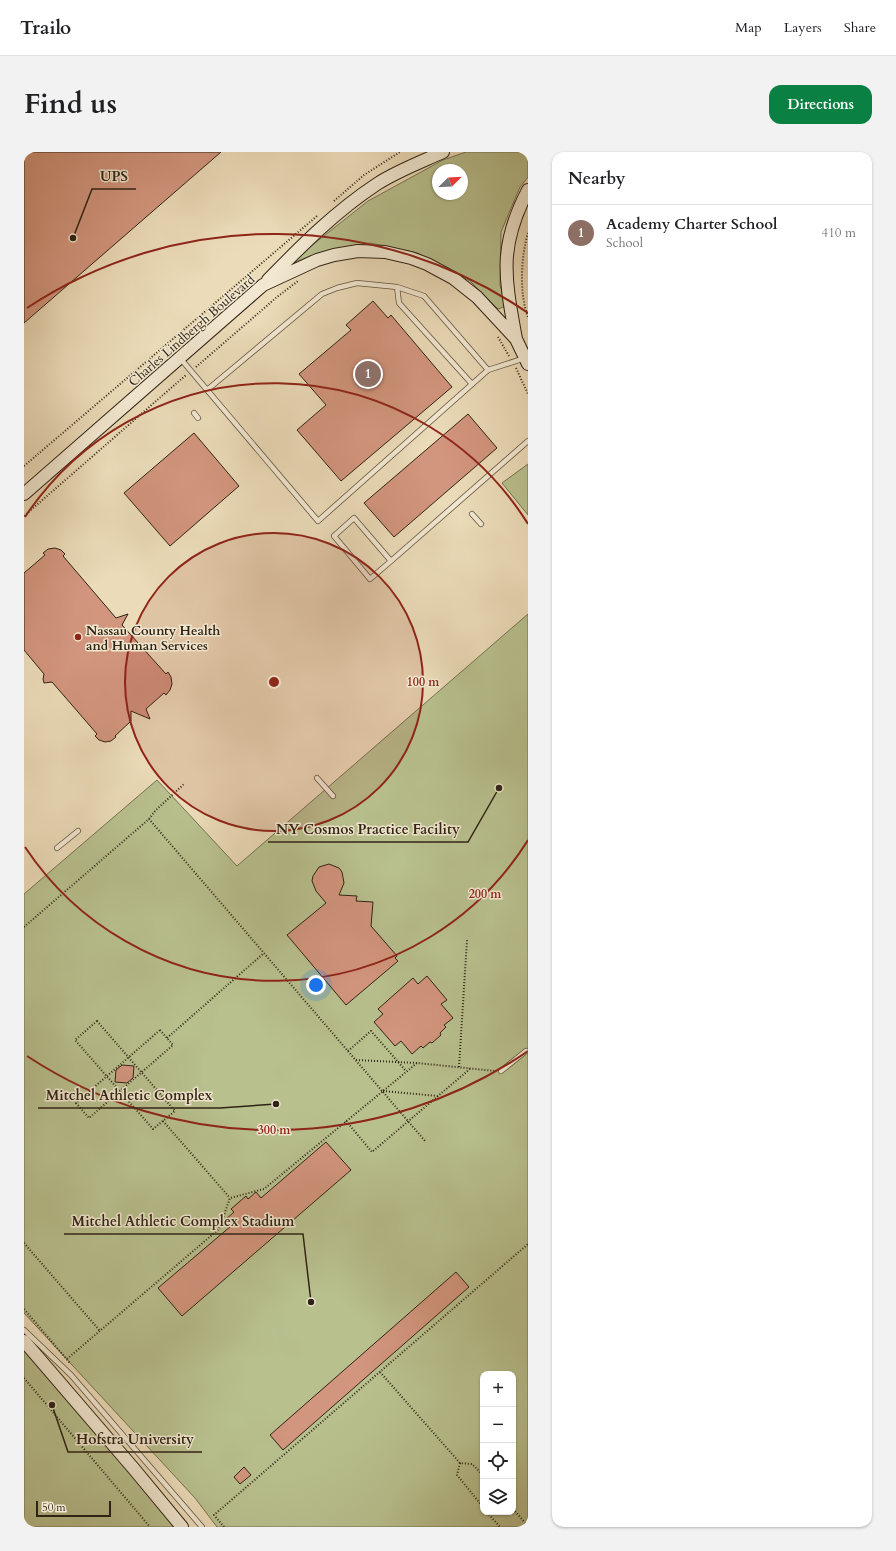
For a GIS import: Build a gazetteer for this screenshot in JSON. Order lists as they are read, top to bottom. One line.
{"streets":{"street":["Charles Lindbergh Boulevard"]},"places":["UPS","Nassau County Health and Human Services","NY Cosmos Practice Facility","Mitchel Athletic Complex","Mitchel Athletic Complex Stadium","Hofstra University"],"scale_bar":"50 m","north":"top right","page":{"header":"Trailo","nav":["Map","Layers","Share"],"title":"Find us","buttons":"Directions","heading":"Nearby","list":[{"mark":"1","name":"Academy Charter School","note":"School","value":"410 m"}],"pins":"1","map_buttons":["+","−"],"scale":"50 m"},"rings":["100 m","200 m","300 m"]}
